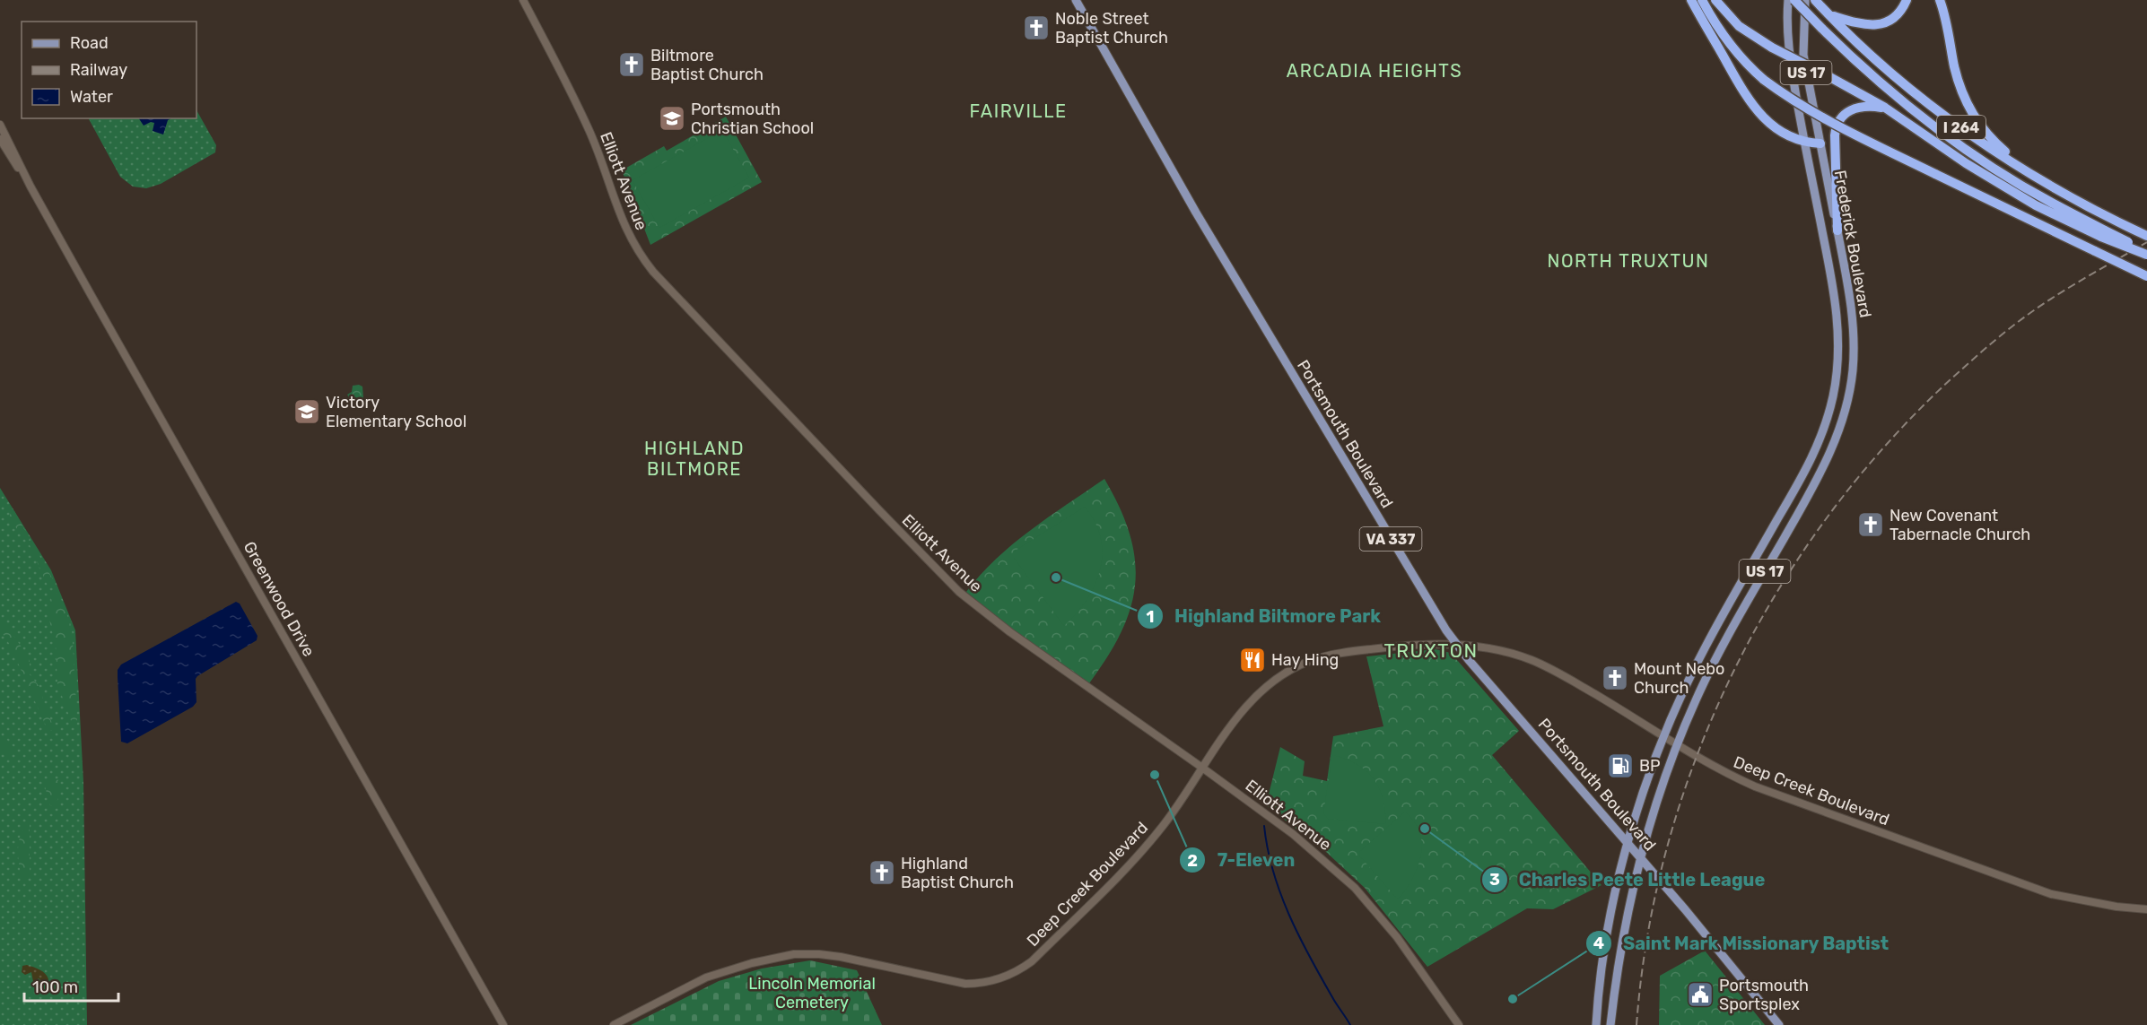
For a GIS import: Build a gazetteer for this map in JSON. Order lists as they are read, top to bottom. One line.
{"streets":{"highway":["I 264"],"main road":["US 17","Frederick Boulevard","Portsmouth Boulevard","VA 337"],"street":["Elliott Avenue","Greenwood Drive","Deep Creek Boulevard"]},"crossings":[["Elliott Avenue","Deep Creek Boulevard"],["Frederick Boulevard","Portsmouth Boulevard"],["Frederick Boulevard","Deep Creek Boulevard"],["Portsmouth Boulevard","Deep Creek Boulevard"]],"districts":["ARCADIA HEIGHTS","FAIRVILLE","NORTH TRUXTUN","HIGHLAND BILTMORE","TRUXTON"],"parks":["Lincoln Memorial Cemetery"],"places":{"church":["Noble Street Baptist Church","Biltmore Baptist Church","New Covenant Tabernacle Church","Mount Nebo Church","Highland Baptist Church"],"school or university":["Portsmouth Christian School","Victory Elementary School"],"other":["Highland Biltmore Park","7-Eleven","Charles Peete Little League","Saint Mark Missionary Baptist"],"restaurant":["Hay Hing"],"fuel station":["BP"],"public building":["Portsmouth Sportsplex"]},"legend":["Road","Railway","Water"],"scale_bar":"100 m"}
